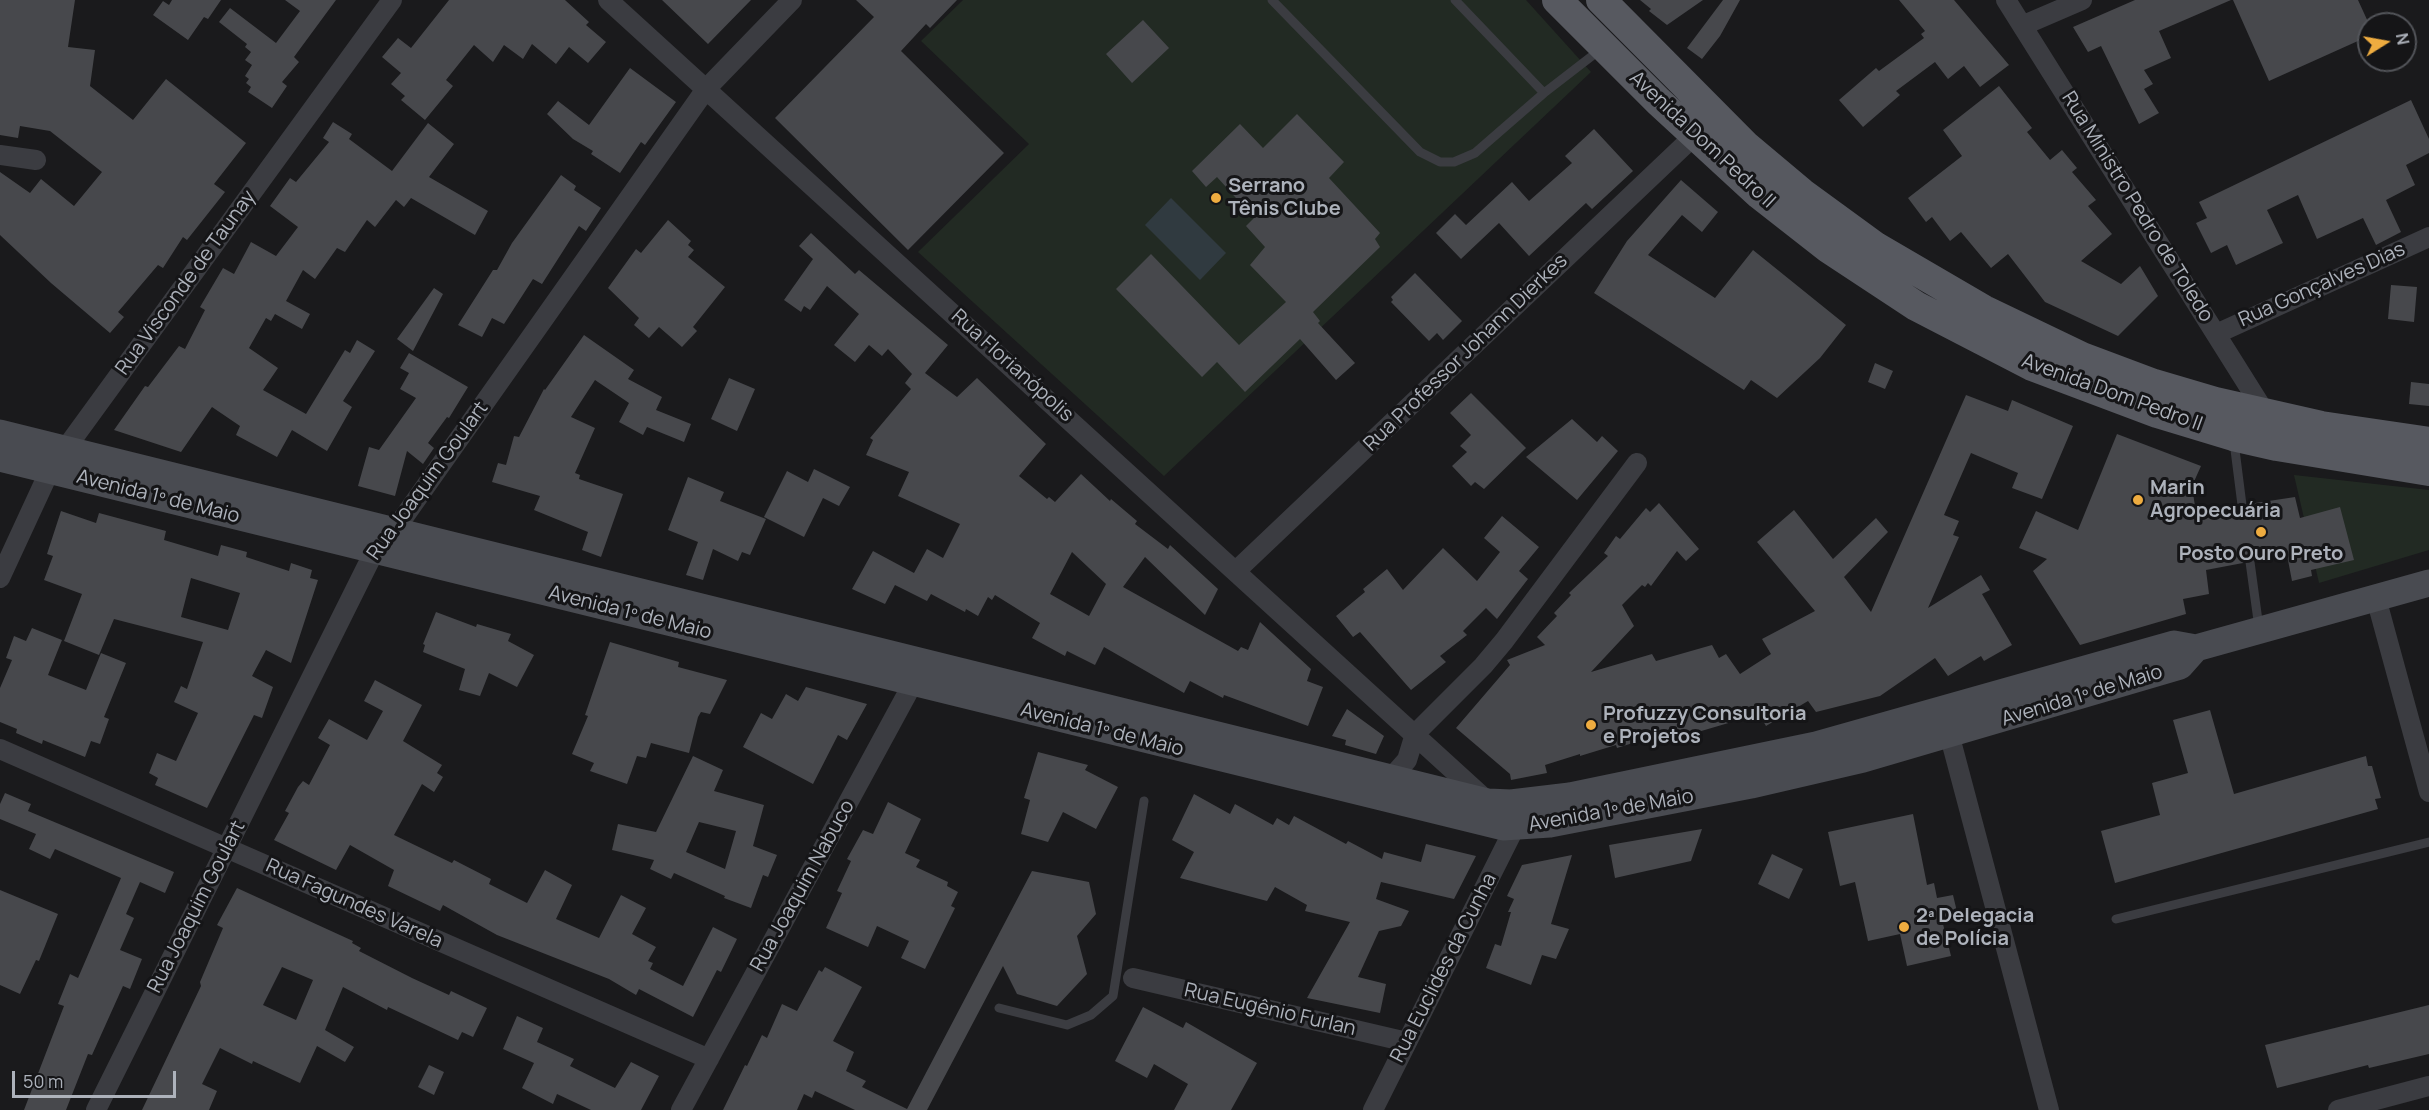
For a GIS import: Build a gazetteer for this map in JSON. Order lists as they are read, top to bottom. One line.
{"streets":{"main road":["Avenida Dom Pedro II","Avenida 1º de Maio"],"street":["Rua Ministro Pedro de Toledo","Rua Visconde de Taunay","Rua Gonçalves Dias","Rua Professor Johann Dierkes","Rua Florianópolis","Rua Joaquim Goulart","Rua Joaquim Nabuco","Rua Fagundes Varela","Rua Euclides da Cunha","Rua Eugênio Furlan"]},"crossings":[["Avenida Dom Pedro II","Rua Ministro Pedro de Toledo"],["Avenida Dom Pedro II","Rua Professor Johann Dierkes"],["Rua Ministro Pedro de Toledo","Rua Gonçalves Dias"],["Rua Visconde de Taunay","Avenida 1º de Maio"],["Rua Professor Johann Dierkes","Rua Florianópolis"],["Rua Florianópolis","Rua Joaquim Goulart"],["Rua Florianópolis","Avenida 1º de Maio"],["Rua Joaquim Goulart","Avenida 1º de Maio"],["Rua Joaquim Goulart","Rua Fagundes Varela"],["Avenida 1º de Maio","Rua Joaquim Nabuco"],["Avenida 1º de Maio","Rua Euclides da Cunha"],["Rua Joaquim Nabuco","Rua Fagundes Varela"],["Rua Euclides da Cunha","Rua Eugênio Furlan"]],"places":["Serrano Tênis Clube","Marin Agropecuária","Posto Ouro Preto","Profuzzy Consultoria e Projetos","2ª Delegacia de Polícia"],"scale_bar":"50 m","north":"right"}
